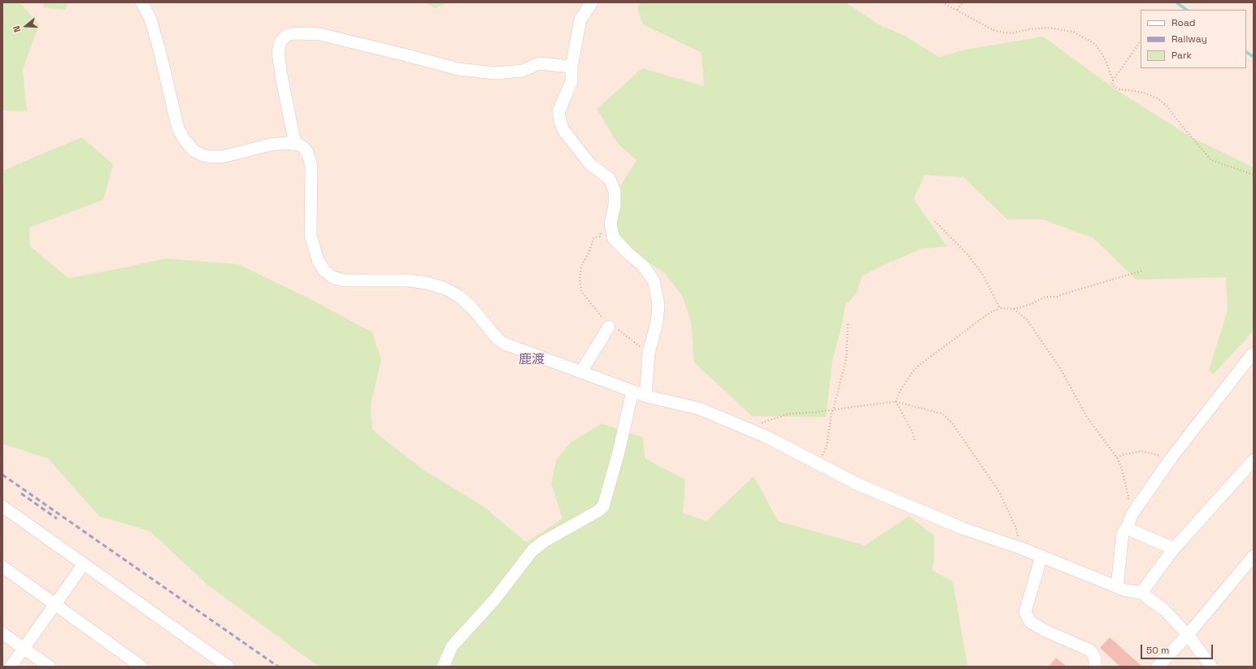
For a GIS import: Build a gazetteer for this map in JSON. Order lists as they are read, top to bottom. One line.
{"districts":["鹿渡"],"legend":["Road","Railway","Park"],"scale_bar":"50 m","north":"left"}
